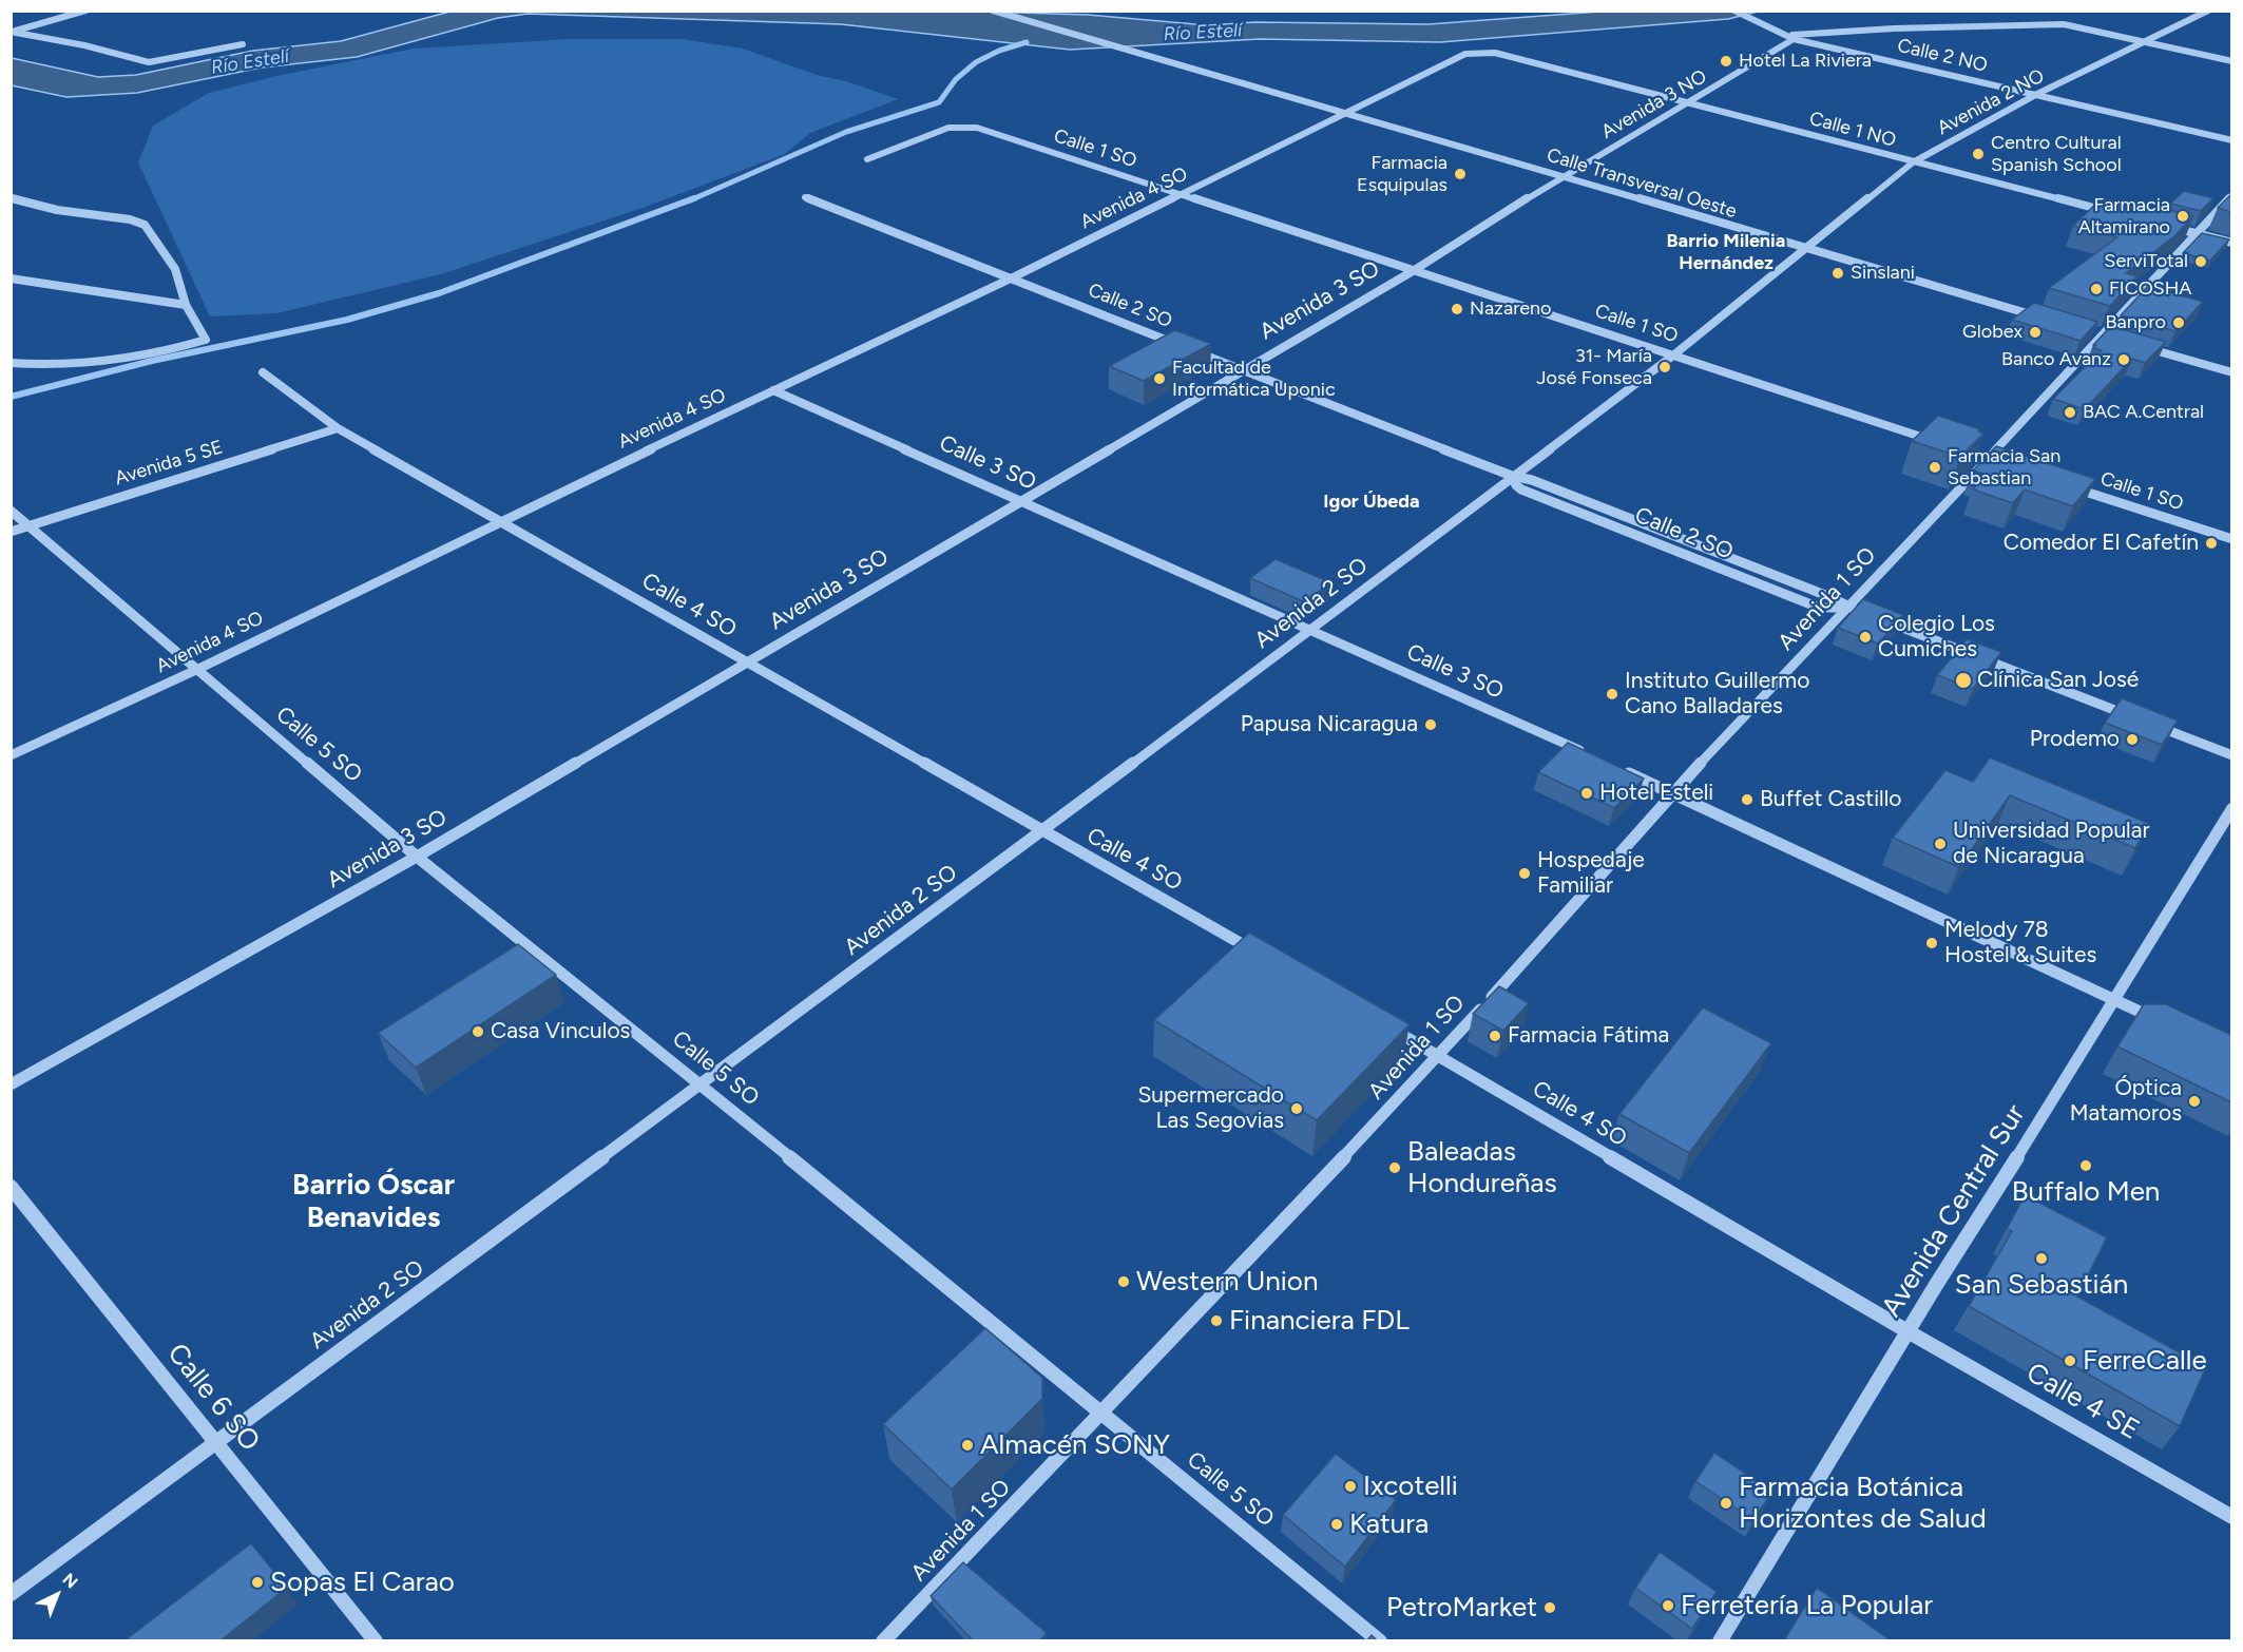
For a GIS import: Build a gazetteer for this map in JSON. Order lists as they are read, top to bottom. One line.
{"streets":{"street":["Calle 2 NO","Avenida 2 NO","Avenida 3 NO","Calle 1 NO","Calle 1 SO","Calle Transversal Oeste","Avenida 4 SO","Avenida 3 SO","Calle 2 SO","Avenida 5 SE","Calle 3 SO","Avenida 1 SO","Avenida 2 SO","Calle 4 SO","Calle 5 SO","Avenida Central Sur","Calle 6 SO","Calle 4 SE"]},"crossings":[["Calle 2 NO","Avenida 2 NO"],["Calle 2 NO","Avenida 3 NO"],["Avenida 2 NO","Calle 1 NO"],["Avenida 2 NO","Calle Transversal Oeste"],["Avenida 2 NO","Avenida 2 SO"],["Avenida 3 NO","Calle 1 NO"],["Avenida 3 NO","Calle Transversal Oeste"],["Avenida 3 NO","Avenida 3 SO"],["Calle 1 NO","Avenida 4 SO"],["Calle 1 SO","Avenida 4 SO"],["Calle 1 SO","Avenida 3 SO"],["Calle 1 SO","Avenida 2 SO"],["Calle Transversal Oeste","Avenida 4 SO"],["Calle Transversal Oeste","Avenida 3 SO"],["Calle Transversal Oeste","Avenida 2 SO"],["Avenida 4 SO","Calle 2 SO"],["Avenida 4 SO","Calle 3 SO"],["Avenida 4 SO","Calle 4 SO"],["Avenida 4 SO","Calle 5 SO"],["Avenida 3 SO","Calle 2 SO"],["Avenida 3 SO","Calle 3 SO"],["Avenida 3 SO","Calle 4 SO"],["Avenida 3 SO","Calle 5 SO"],["Calle 2 SO","Avenida 1 SO"],["Calle 2 SO","Avenida 2 SO"],["Avenida 5 SE","Calle 4 SO"],["Avenida 5 SE","Calle 5 SO"],["Calle 3 SO","Avenida 2 SO"],["Avenida 1 SO","Calle 4 SO"],["Avenida 1 SO","Calle 5 SO"],["Avenida 2 SO","Calle 4 SO"],["Avenida 2 SO","Calle 5 SO"],["Avenida 2 SO","Calle 6 SO"],["Calle 4 SO","Avenida Central Sur"],["Calle 4 SO","Calle 4 SE"],["Avenida Central Sur","Calle 4 SE"]],"districts":["Barrio Milenia Hernández","Igor Úbeda","Barrio Óscar Benavides"],"water":["Río Estelí"],"places":["Hotel La Riviera","Centro Cultural Spanish School","Farmacia Esquipulas","Farmacia Altamirano","ServiTotal","Sinslani","FICOSHA","Nazareno","Banpro","Globex","Banco Avanz","31- María José Fonseca","Facultad de Informática Uponic","BAC A.Central","Farmacia San Sebastian","Comedor El Cafetín","Colegio Los Cumiches","Clínica San José","Instituto Guillermo Cano Balladares","Papusa Nicaragua","Prodemo","Hotel Esteli","Buffet Castillo","Universidad Popular de Nicaragua","Hospedaje Familiar","Melody 78 Hostel & Suites","Casa Vinculos","Farmacia Fátima","Óptica Matamoros","Supermercado Las Segovias","Buffalo Men","Baleadas Hondureñas","San Sebastián","Western Union","Financiera FDL","FerreCalle","Almacén SONY","Ixcotelli","Farmacia Botánica Horizontes de Salud","Katura","Sopas El Carao","Ferretería La Popular","PetroMarket"],"north":"top right"}
